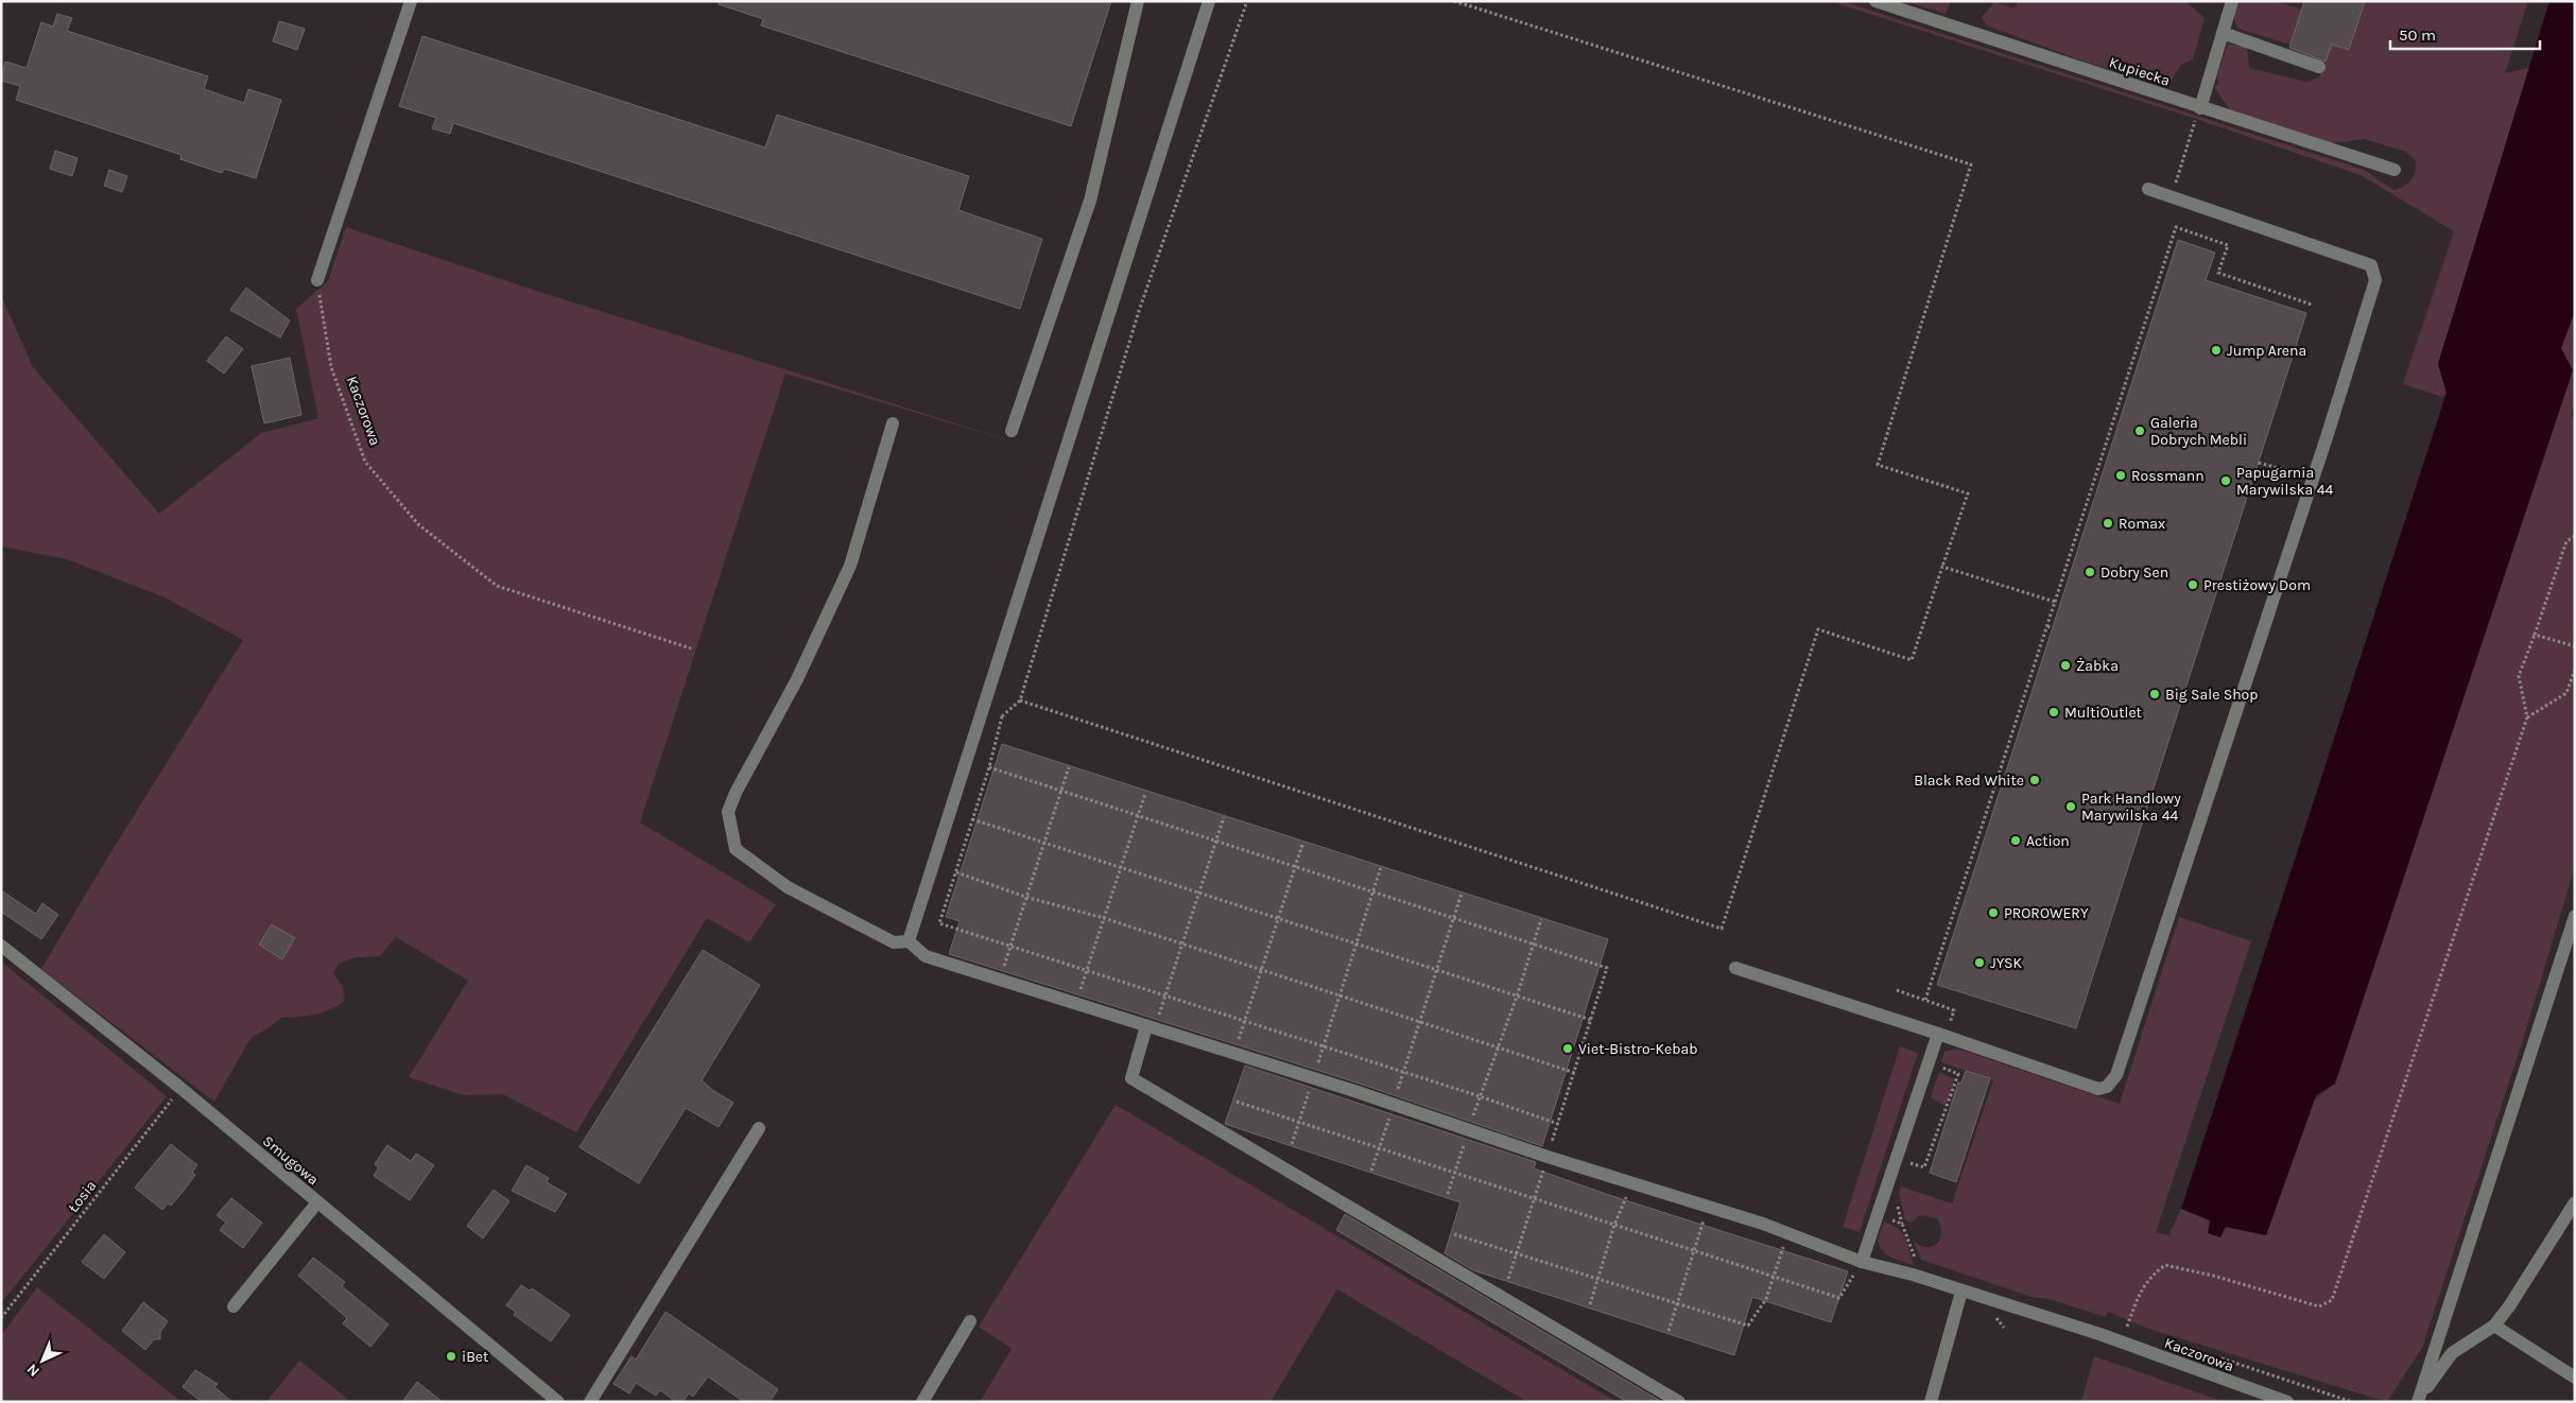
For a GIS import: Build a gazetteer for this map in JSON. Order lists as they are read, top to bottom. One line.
{"streets":{"street":["Kupiecka","Kaczorowa","Smugowa"],"path":["Łosia"]},"crossings":[["Smugowa","Łosia"]],"places":["Jump Arena","Galeria Dobrych Mebli","Rossmann","Papugarnia Marywilska 44","Romax","Dobry Sen","Prestiżowy Dom","Żabka","Big Sale Shop","MultiOutlet","Black Red White","Park Handlowy Marywilska 44","Action","PROROWERY","JYSK","Viet-Bistro-Kebab","iBet"],"scale_bar":"50 m","north":"bottom left"}
